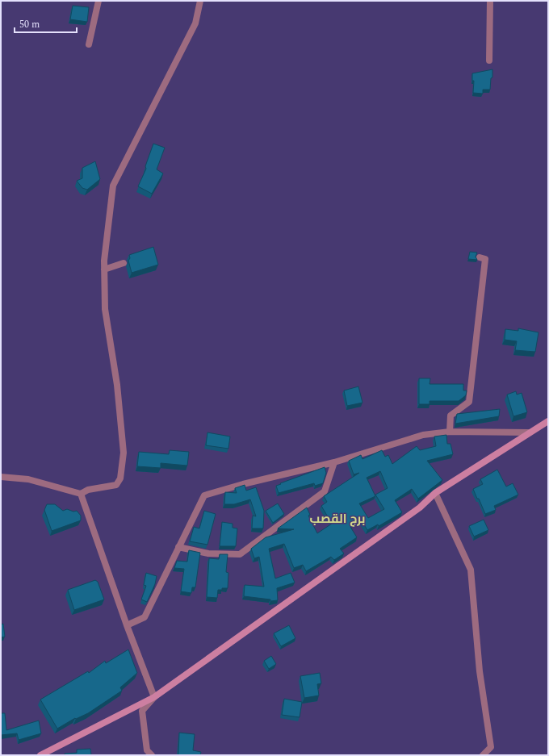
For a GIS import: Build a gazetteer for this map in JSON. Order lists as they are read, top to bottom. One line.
{"districts":["برج القصب"],"scale_bar":"50 m"}
